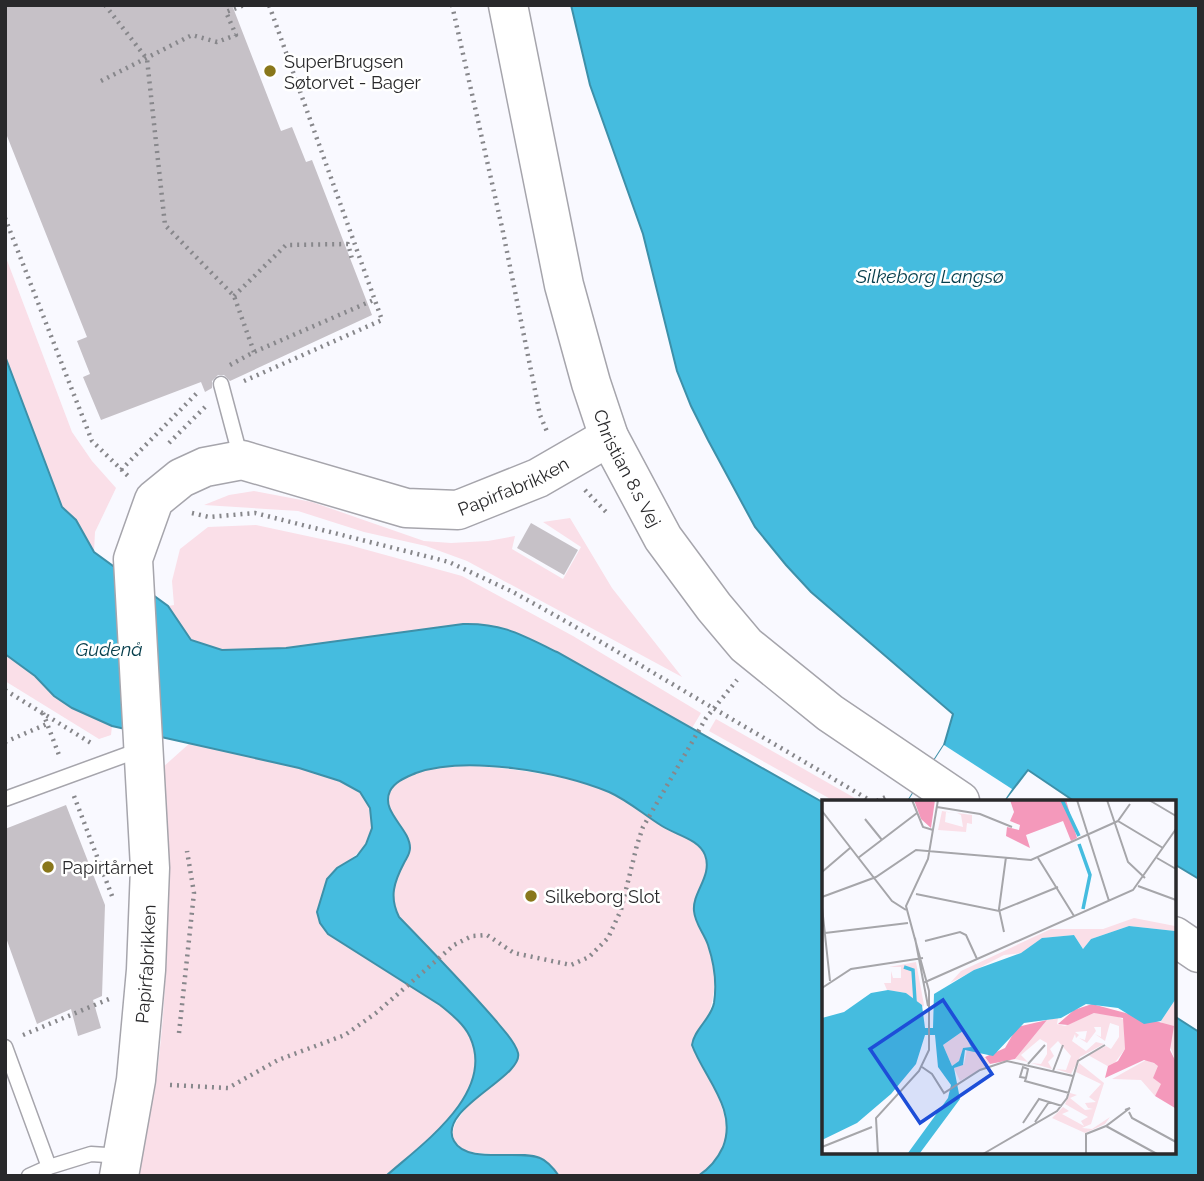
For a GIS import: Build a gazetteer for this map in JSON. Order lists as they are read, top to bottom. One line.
{"streets":{"street":["Christian 8.s Vej","Papirfabrikken"]},"crossings":[["Christian 8.s Vej","Papirfabrikken"]],"water":["Silkeborg Langsø","Gudenå"],"places":["SuperBrugsen Søtorvet - Bager","Papirtårnet","Silkeborg Slot"]}
